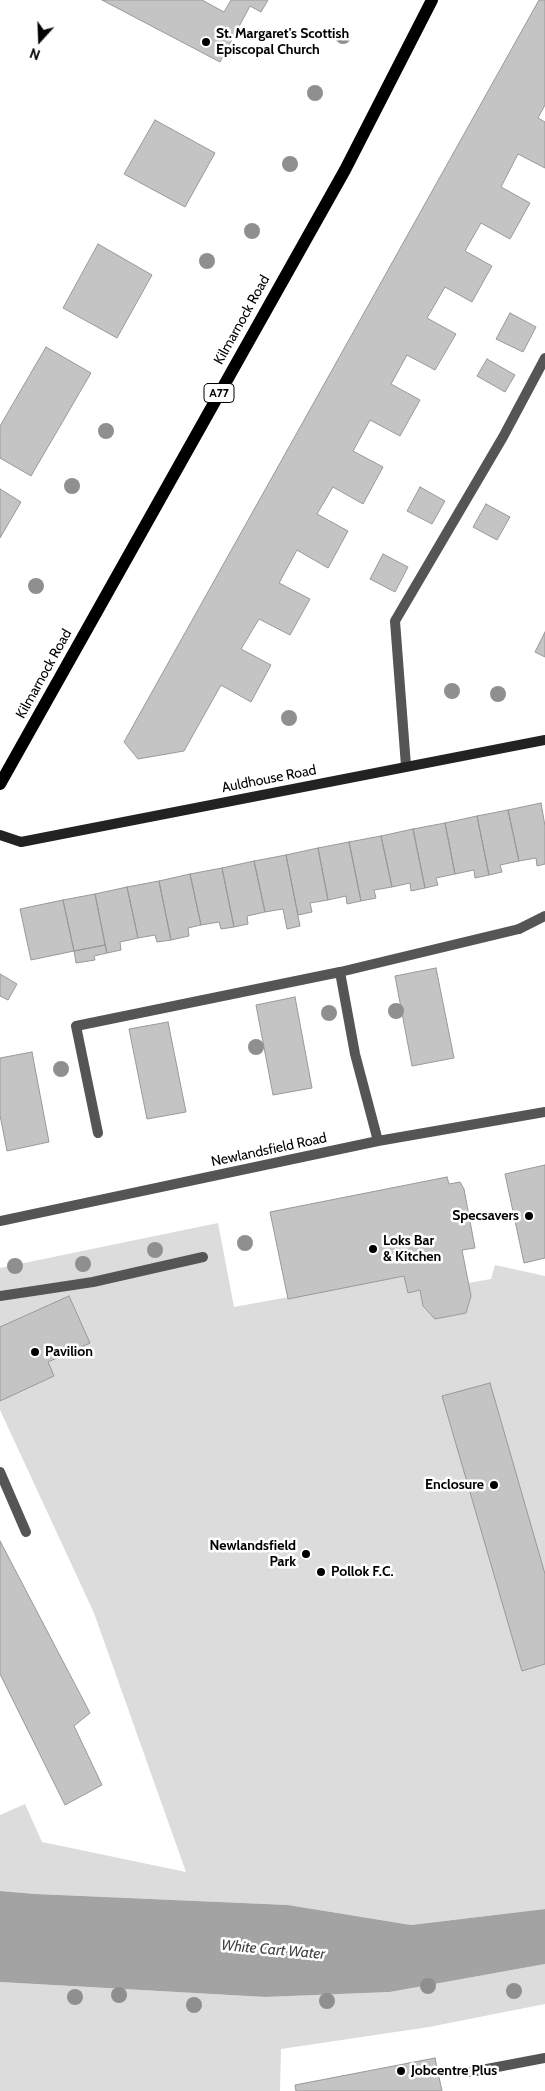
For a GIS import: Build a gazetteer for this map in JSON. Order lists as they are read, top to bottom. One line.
{"streets":{"main road":["Kilmarnock Road","A77"],"street":["Auldhouse Road","Newlandsfield Road"]},"water":["White Cart Water"],"places":["St. Margaret's Scottish Episcopal Church","Specsavers","Loks Bar & Kitchen","Pavilion","Enclosure","Newlandsfield Park","Pollok F.C.","Jobcentre Plus"],"north":"bottom"}
